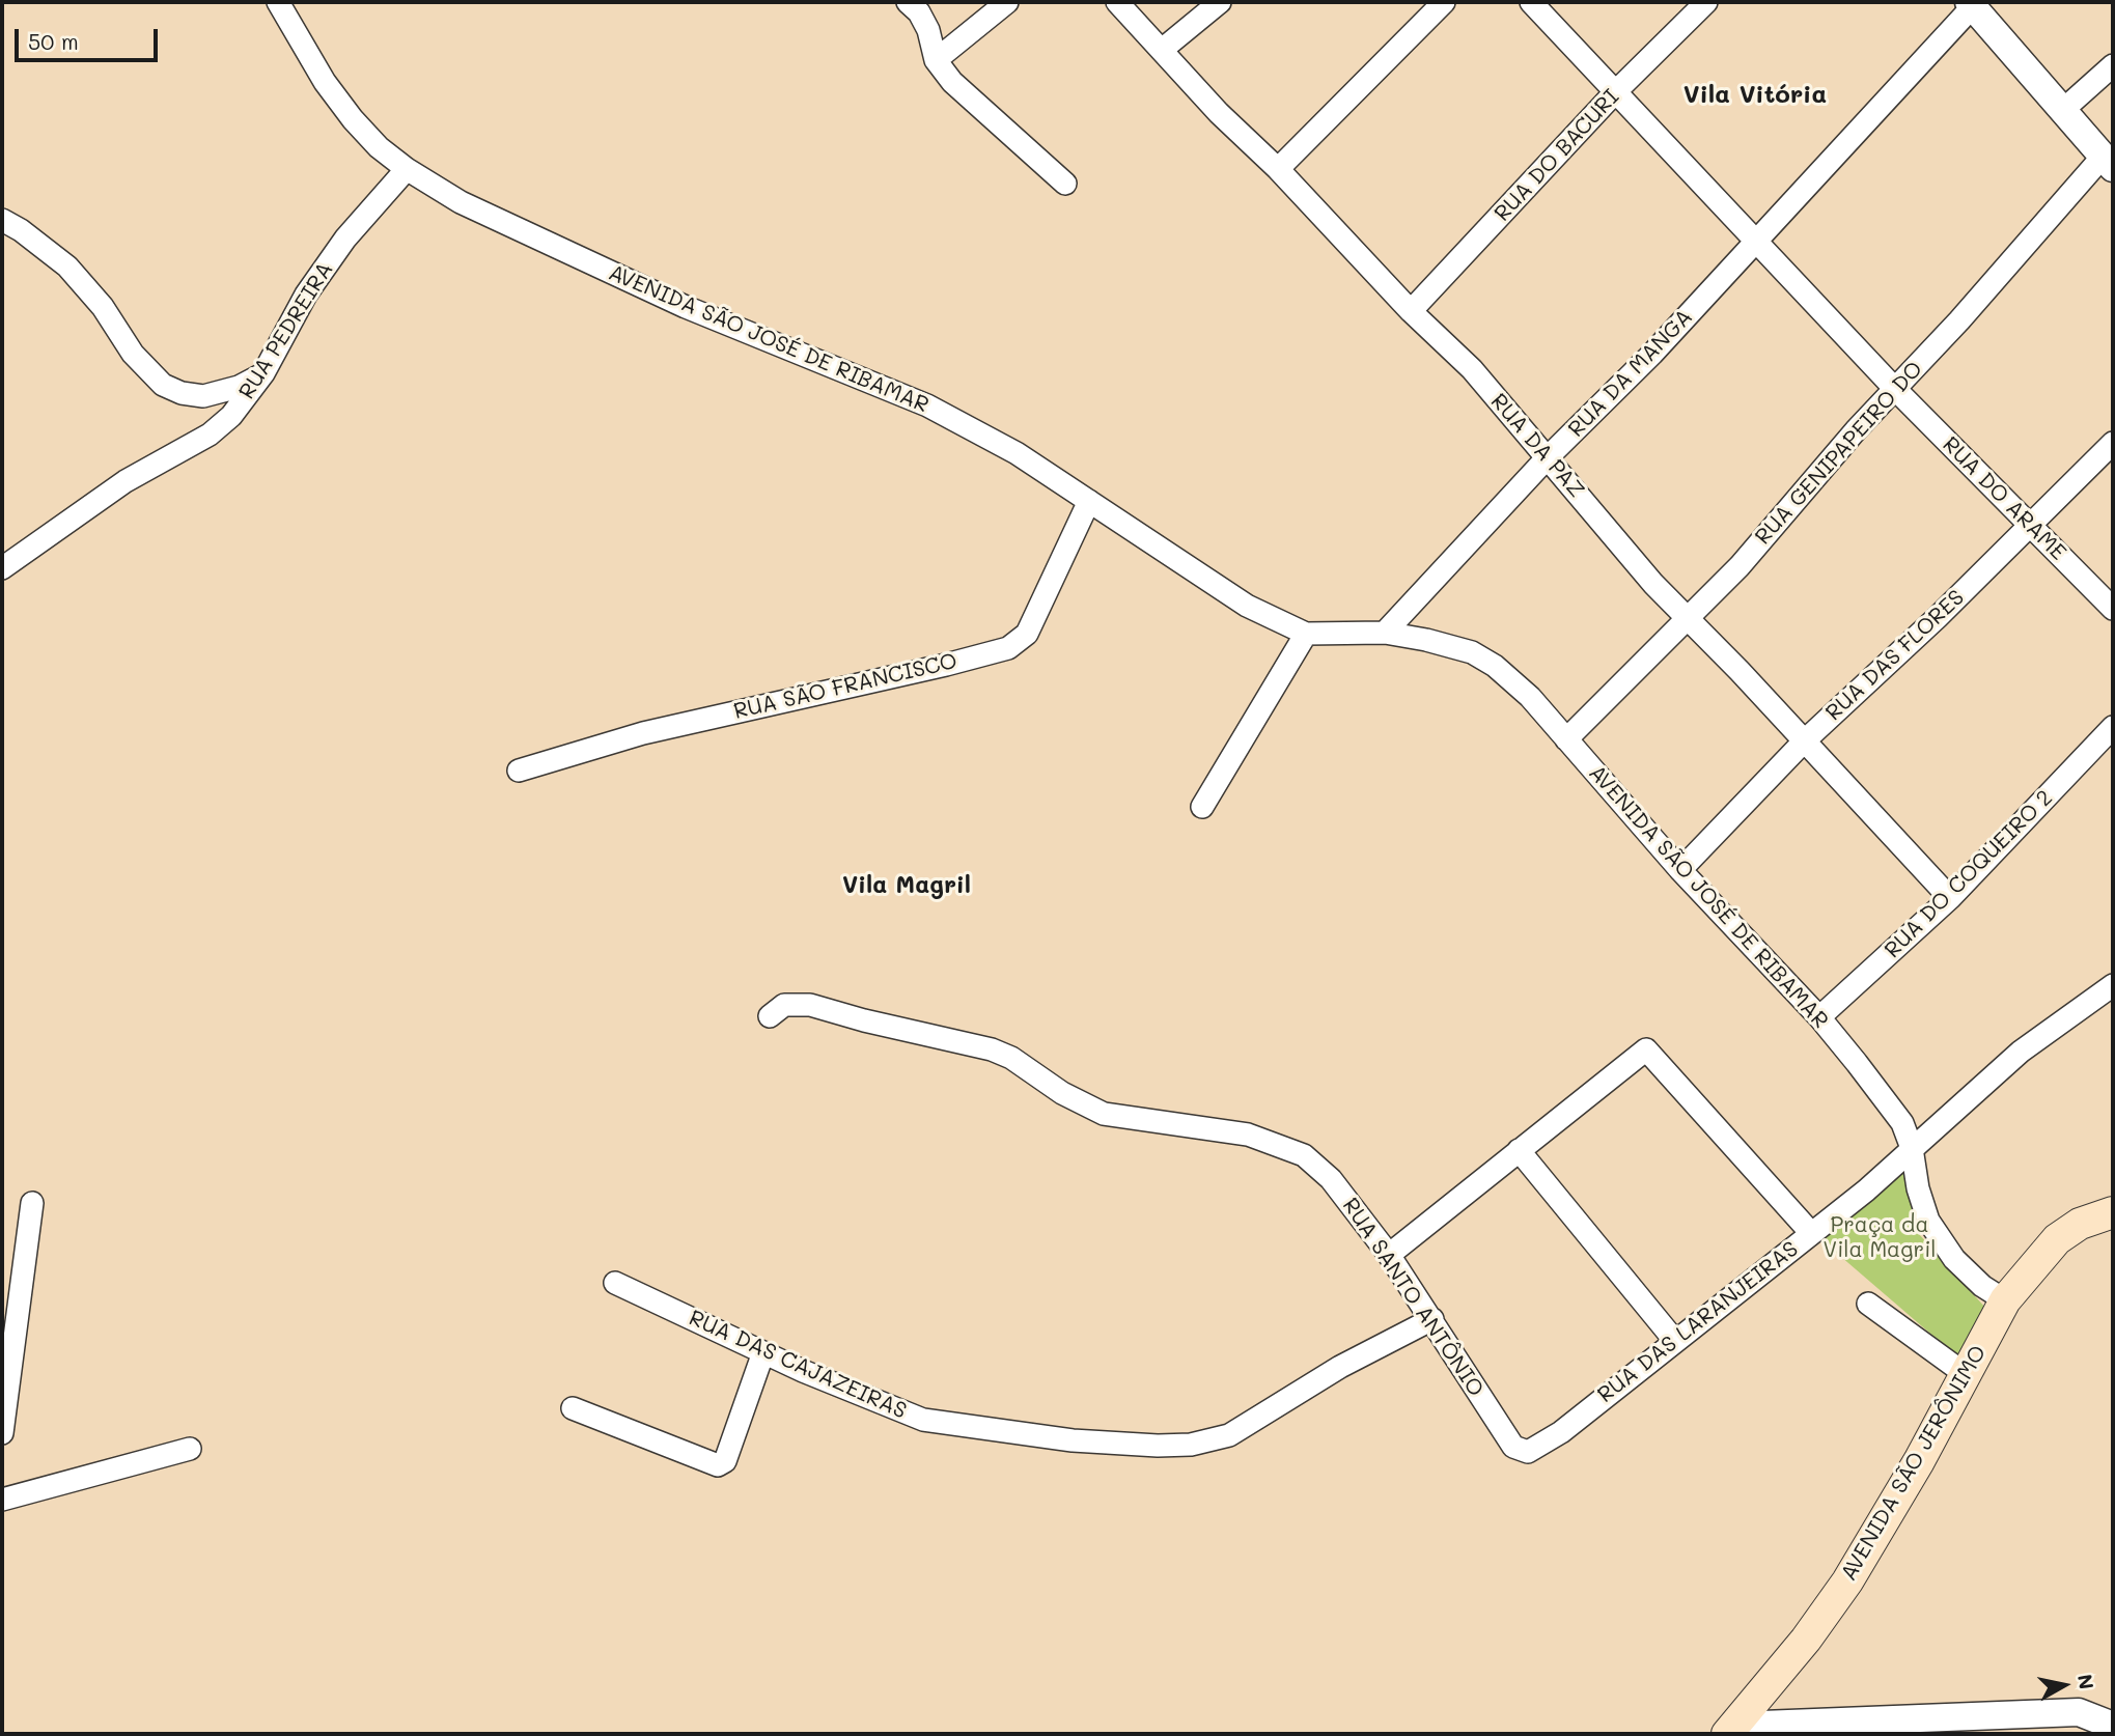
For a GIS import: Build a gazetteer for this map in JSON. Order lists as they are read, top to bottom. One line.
{"streets":{"main road":["AVENIDA SÃO JERÔNIMO"],"street":["RUA DO BACURI","RUA PEDREIRA","AVENIDA SÃO JOSÉ DE RIBAMAR","RUA DA MANGA","RUA DA PAZ","RUA GENIPAPEIRO DO","RUA DO ARAME","RUA DAS FLORES","RUA SÃO FRANCISCO","RUA DO COQUEIRO 2","RUA SANTO ANTÔNIO","RUA DAS LARANJEIRAS","RUA DAS CAJAZEIRAS"]},"crossings":[["RUA DO BACURI","RUA DA PAZ"],["RUA PEDREIRA","AVENIDA SÃO JOSÉ DE RIBAMAR"],["AVENIDA SÃO JOSÉ DE RIBAMAR","RUA DA MANGA"],["AVENIDA SÃO JOSÉ DE RIBAMAR","RUA GENIPAPEIRO DO"],["AVENIDA SÃO JOSÉ DE RIBAMAR","RUA DAS FLORES"],["AVENIDA SÃO JOSÉ DE RIBAMAR","RUA SÃO FRANCISCO"],["AVENIDA SÃO JOSÉ DE RIBAMAR","RUA DO COQUEIRO 2"],["AVENIDA SÃO JOSÉ DE RIBAMAR","RUA DAS LARANJEIRAS"],["AVENIDA SÃO JOSÉ DE RIBAMAR","AVENIDA SÃO JERÔNIMO"],["RUA DA MANGA","RUA DA PAZ"],["RUA DA PAZ","RUA GENIPAPEIRO DO"],["RUA DA PAZ","RUA DAS FLORES"],["RUA DA PAZ","RUA DO COQUEIRO 2"],["RUA GENIPAPEIRO DO","RUA DO ARAME"],["RUA DO ARAME","RUA DAS FLORES"],["RUA SANTO ANTÔNIO","RUA DAS LARANJEIRAS"],["RUA SANTO ANTÔNIO","RUA DAS CAJAZEIRAS"]],"districts":["Vila Vitória","Vila Magril"],"parks":["Praça da Vila Magril"],"scale_bar":"50 m","north":"right"}
